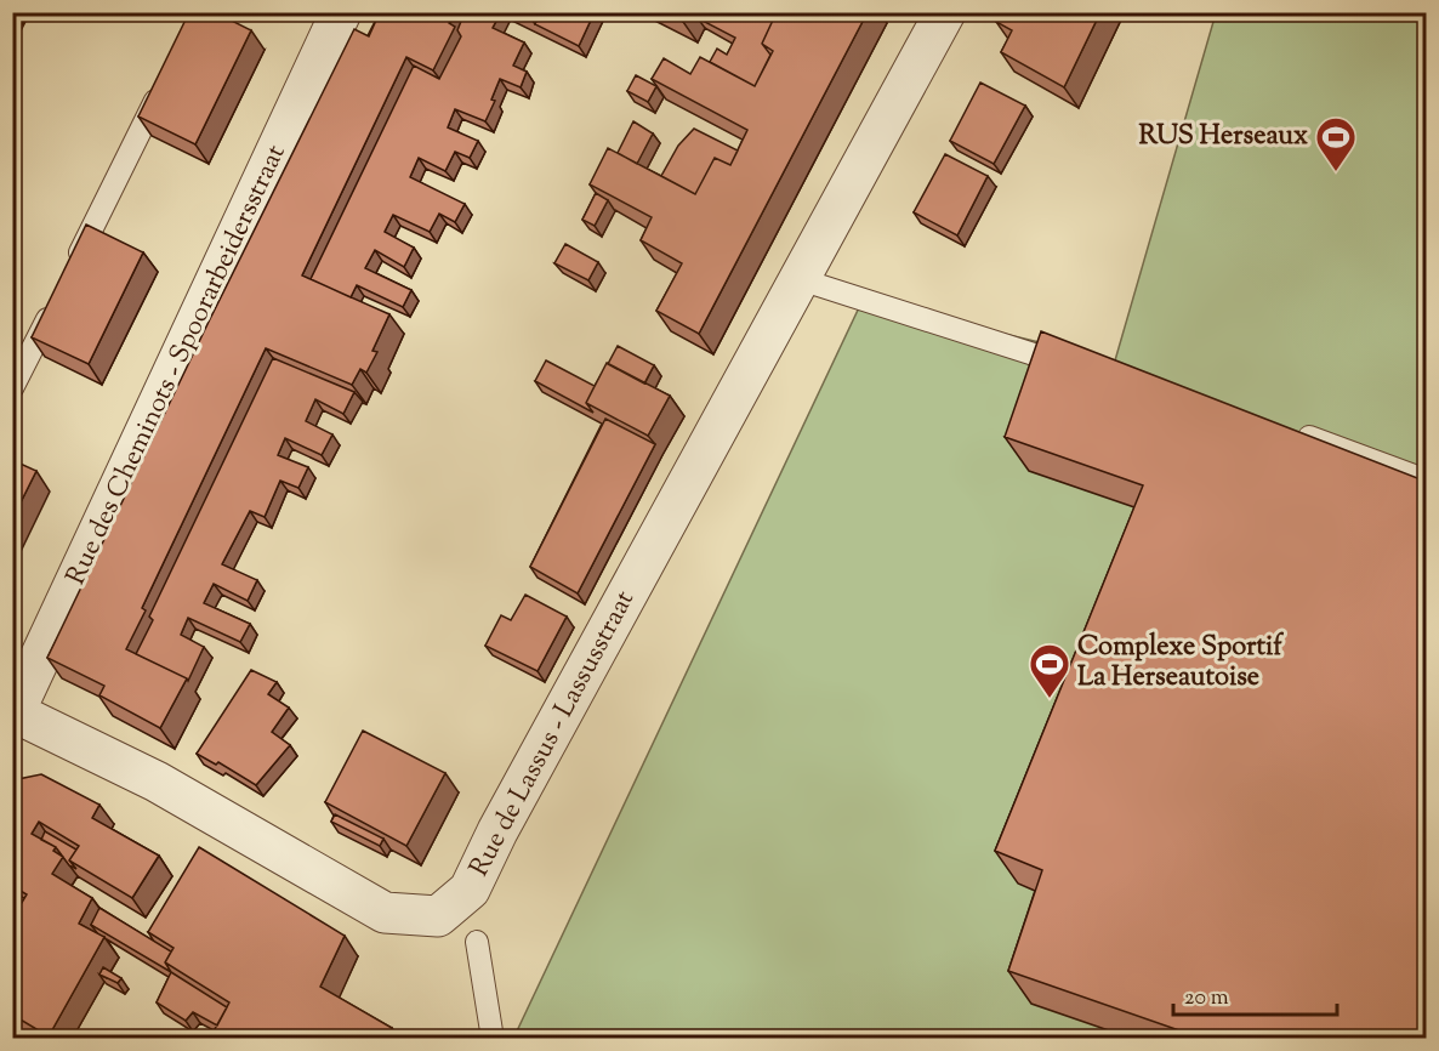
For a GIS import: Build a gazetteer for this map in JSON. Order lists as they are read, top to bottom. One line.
{"streets":{"street":["Rue des Cheminots - Spoorarbeidersstraat","Rue de Lassus - Lassusstraat"]},"crossings":[["Rue des Cheminots - Spoorarbeidersstraat","Rue de Lassus - Lassusstraat"]],"places":{"sports":["RUS Herseaux","Complexe Sportif La Herseautoise"]},"scale_bar":"20 m"}
